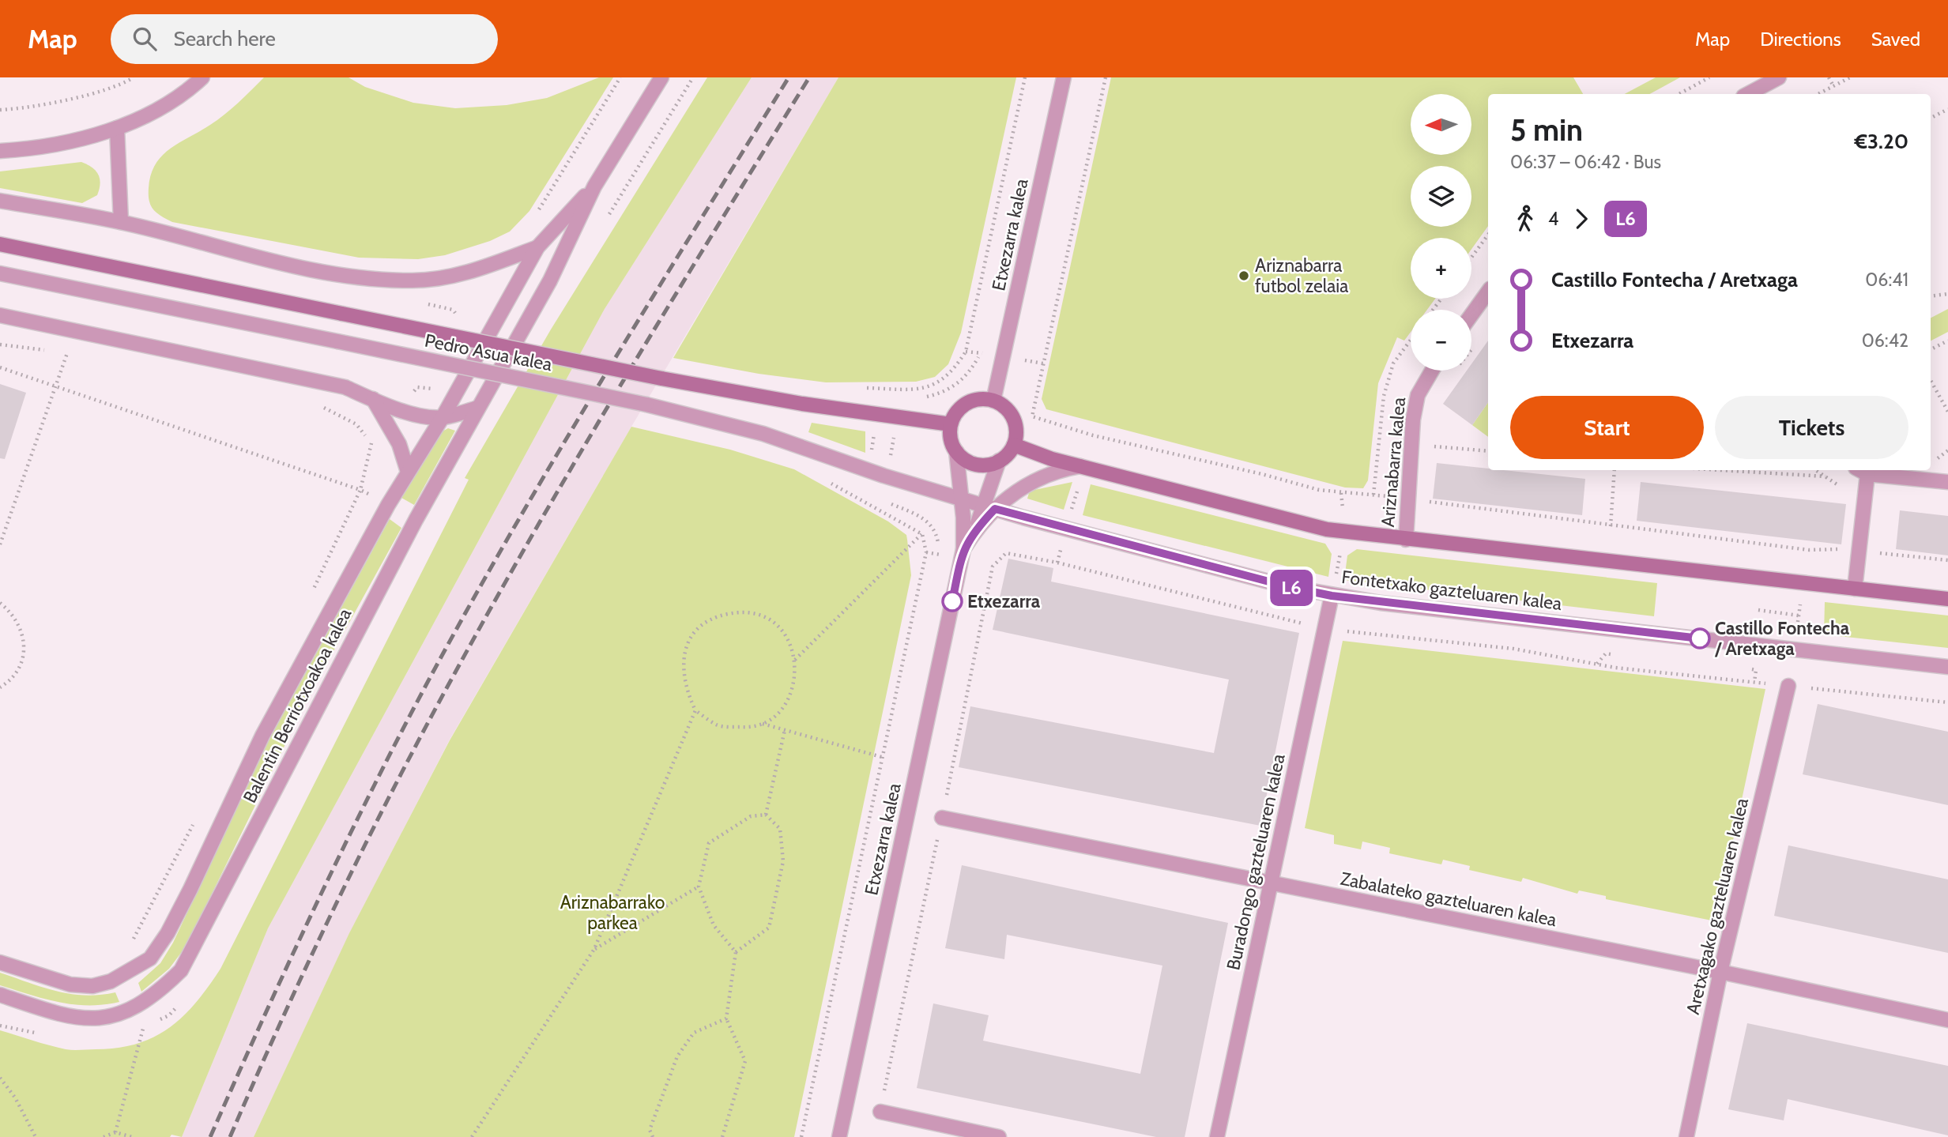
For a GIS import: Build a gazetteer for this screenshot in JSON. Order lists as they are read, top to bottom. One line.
{"streets":{"main road":["Pedro Asua kalea"],"street":["Etxezarra kalea","Ariznabarra kalea","Fontetxako gazteluaren kalea","Balentin Berriotxoakoa kalea","Buradongo gazteluaren kalea","Zabalateko gazteluaren kalea","Aretxagako gazteluaren kalea"]},"crossings":[["Etxezarra kalea","Pedro Asua kalea"],["Etxezarra kalea","Fontetxako gazteluaren kalea"],["Pedro Asua kalea","Fontetxako gazteluaren kalea"],["Fontetxako gazteluaren kalea","Buradongo gazteluaren kalea"],["Buradongo gazteluaren kalea","Zabalateko gazteluaren kalea"],["Zabalateko gazteluaren kalea","Aretxagako gazteluaren kalea"]],"parks":["Ariznabarrako parkea"],"places":["Ariznabarra futbol zelaia","Etxezarra","Castillo Fontecha / Aretxaga"],"lines":["bus line L6"],"north":"left","page":{"header":"Map","search":"Search here","nav":["Map","Directions","Saved"],"on_map":"L6","map_buttons":["+","−"],"heading":["5 min","06:37 – 06:42 · Bus","€3.20"],"legs":["4","L6"],"list":[{"name":"Castillo Fontecha / Aretxaga","value":"06:41"},{"name":"Etxezarra","value":"06:42"}],"buttons":["Start","Tickets"]}}
